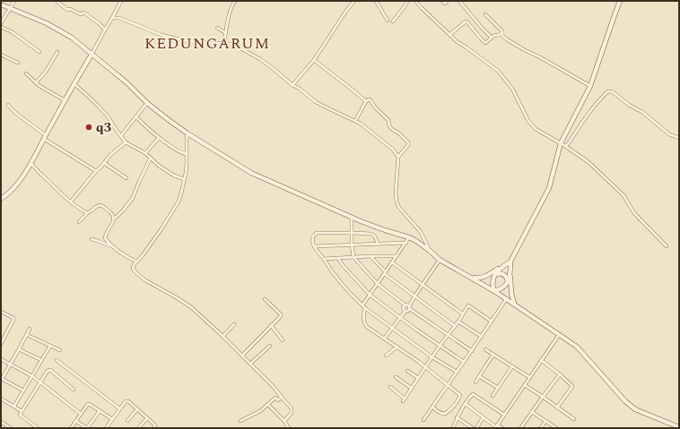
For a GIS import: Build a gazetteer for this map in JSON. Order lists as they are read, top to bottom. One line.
{"districts":["KEDUNGARUM"],"places":["q3"]}
